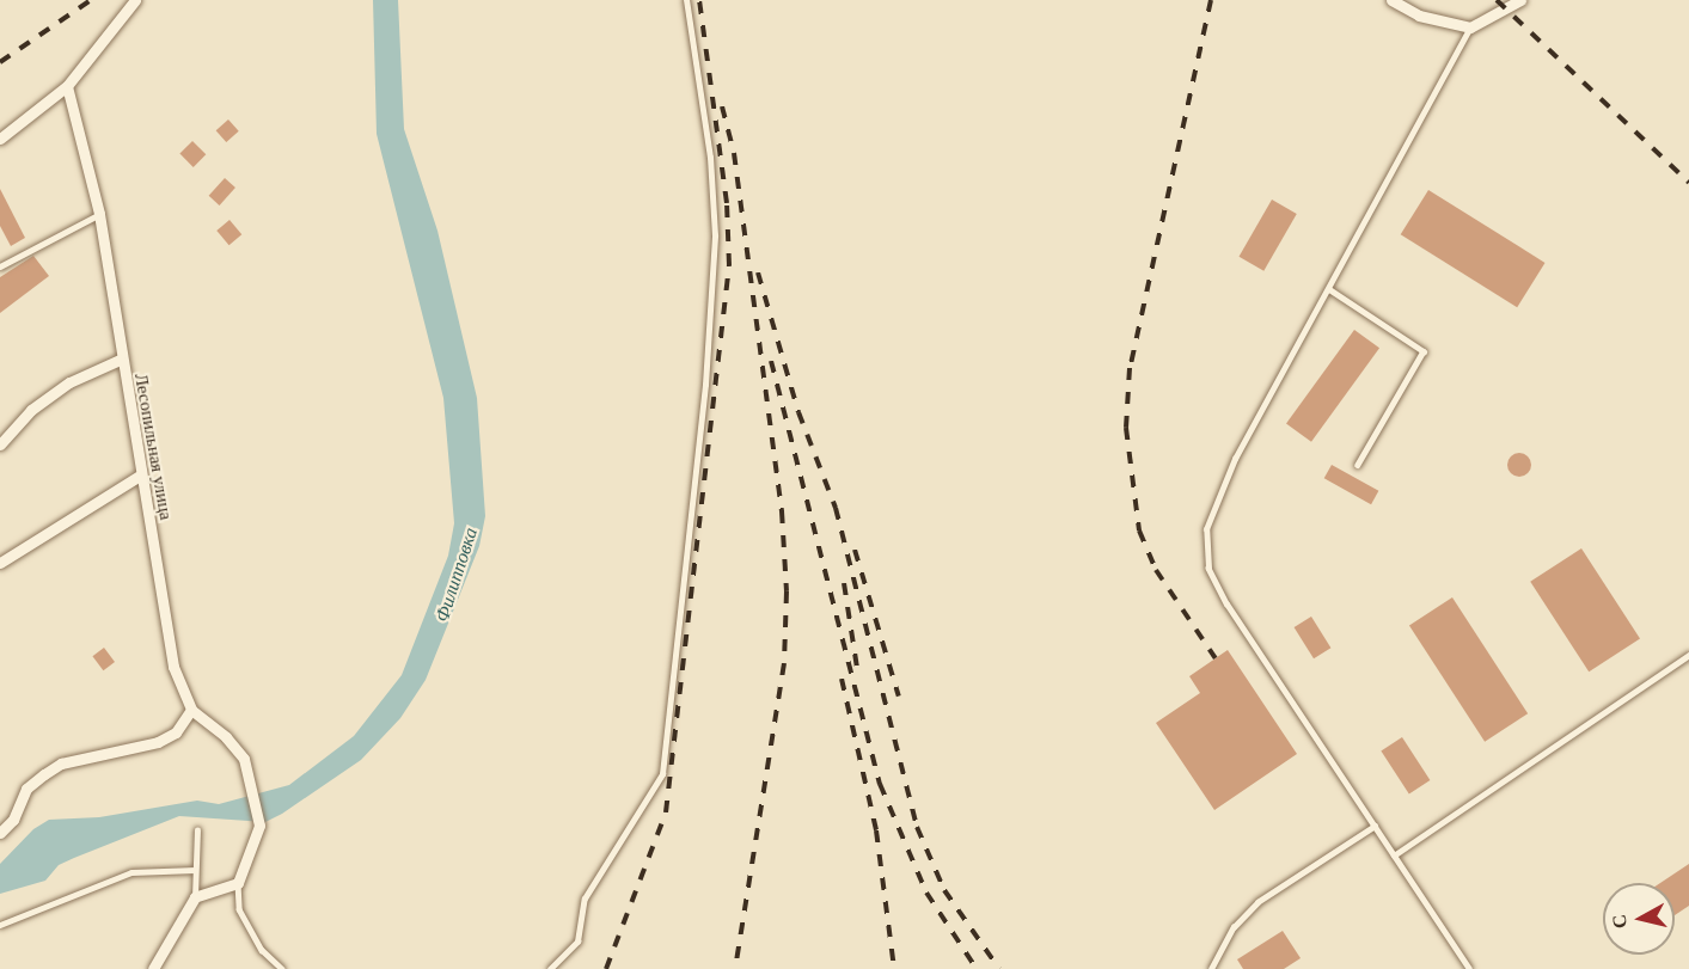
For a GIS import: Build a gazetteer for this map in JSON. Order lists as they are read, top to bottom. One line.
{"streets":{"street":["Лесопильная улица"]},"water":["Филипповка"],"north":"left"}
